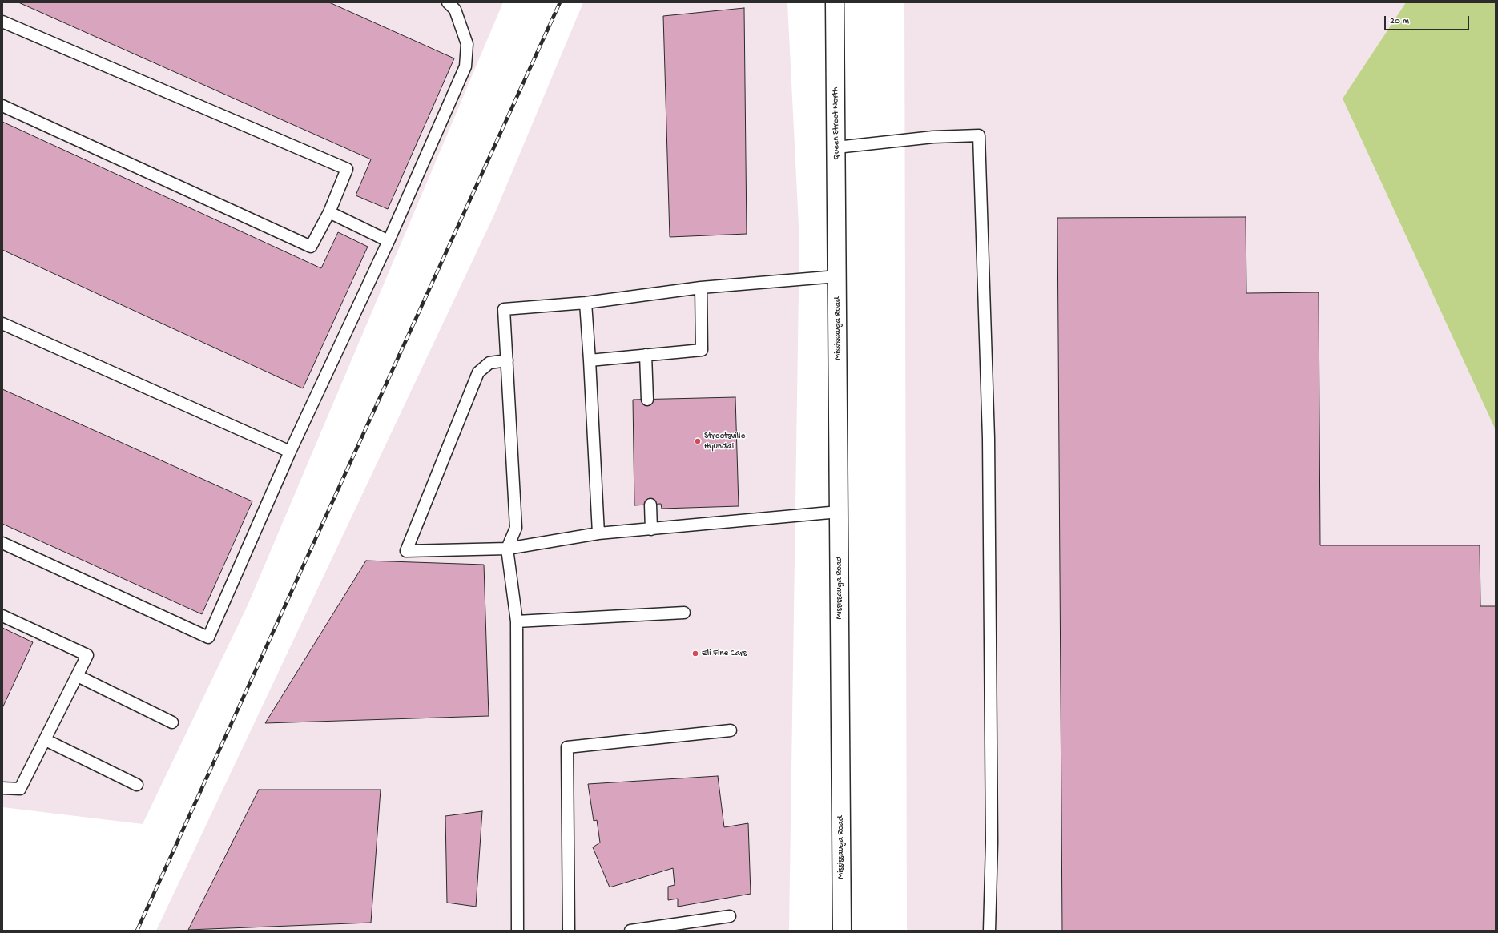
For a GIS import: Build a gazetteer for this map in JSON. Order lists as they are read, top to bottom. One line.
{"streets":{"main road":["Queen Street North","Mississauga Road"]},"crossings":[["Queen Street North","Mississauga Road"]],"places":["Streetsville Hyundai","Eli Fine Cars"],"scale_bar":"20 m"}
